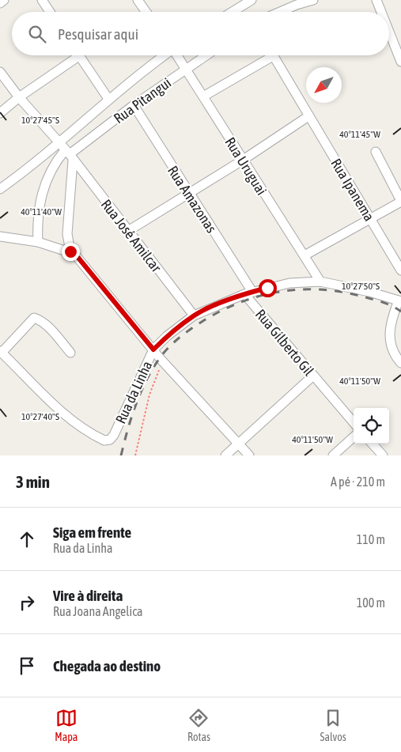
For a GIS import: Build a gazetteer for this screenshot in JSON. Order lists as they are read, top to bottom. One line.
{"streets":{"street":["Rua Pitangui","Rua Uruguai","Rua Ipanema","Rua Amazonas","Rua José Amilcar","Rua Gilberto Gil","Rua da Linha"]},"crossings":[["Rua Pitangui","Rua Uruguai"],["Rua Pitangui","Rua Amazonas"],["Rua Pitangui","Rua José Amilcar"],["Rua Uruguai","Rua da Linha"],["Rua Amazonas","Rua Gilberto Gil"],["Rua Amazonas","Rua da Linha"],["Rua José Amilcar","Rua da Linha"],["Rua Gilberto Gil","Rua da Linha"]],"north":"bottom left","page":{"search":"Pesquisar aqui","heading":["3 min","A pé · 210 m"],"list":[["Siga em frente","Rua da Linha","110 m"],["Vire à direita","Rua Joana Angelica","100 m"],"Chegada ao destino"],"nav":["Mapa","Rotas","Salvos"]},"coordinates":["10°27'45\"S","40°11'45\"W","40°11'40\"W","10°27'50\"S","40°11'50\"W","10°27'40\"S"]}
